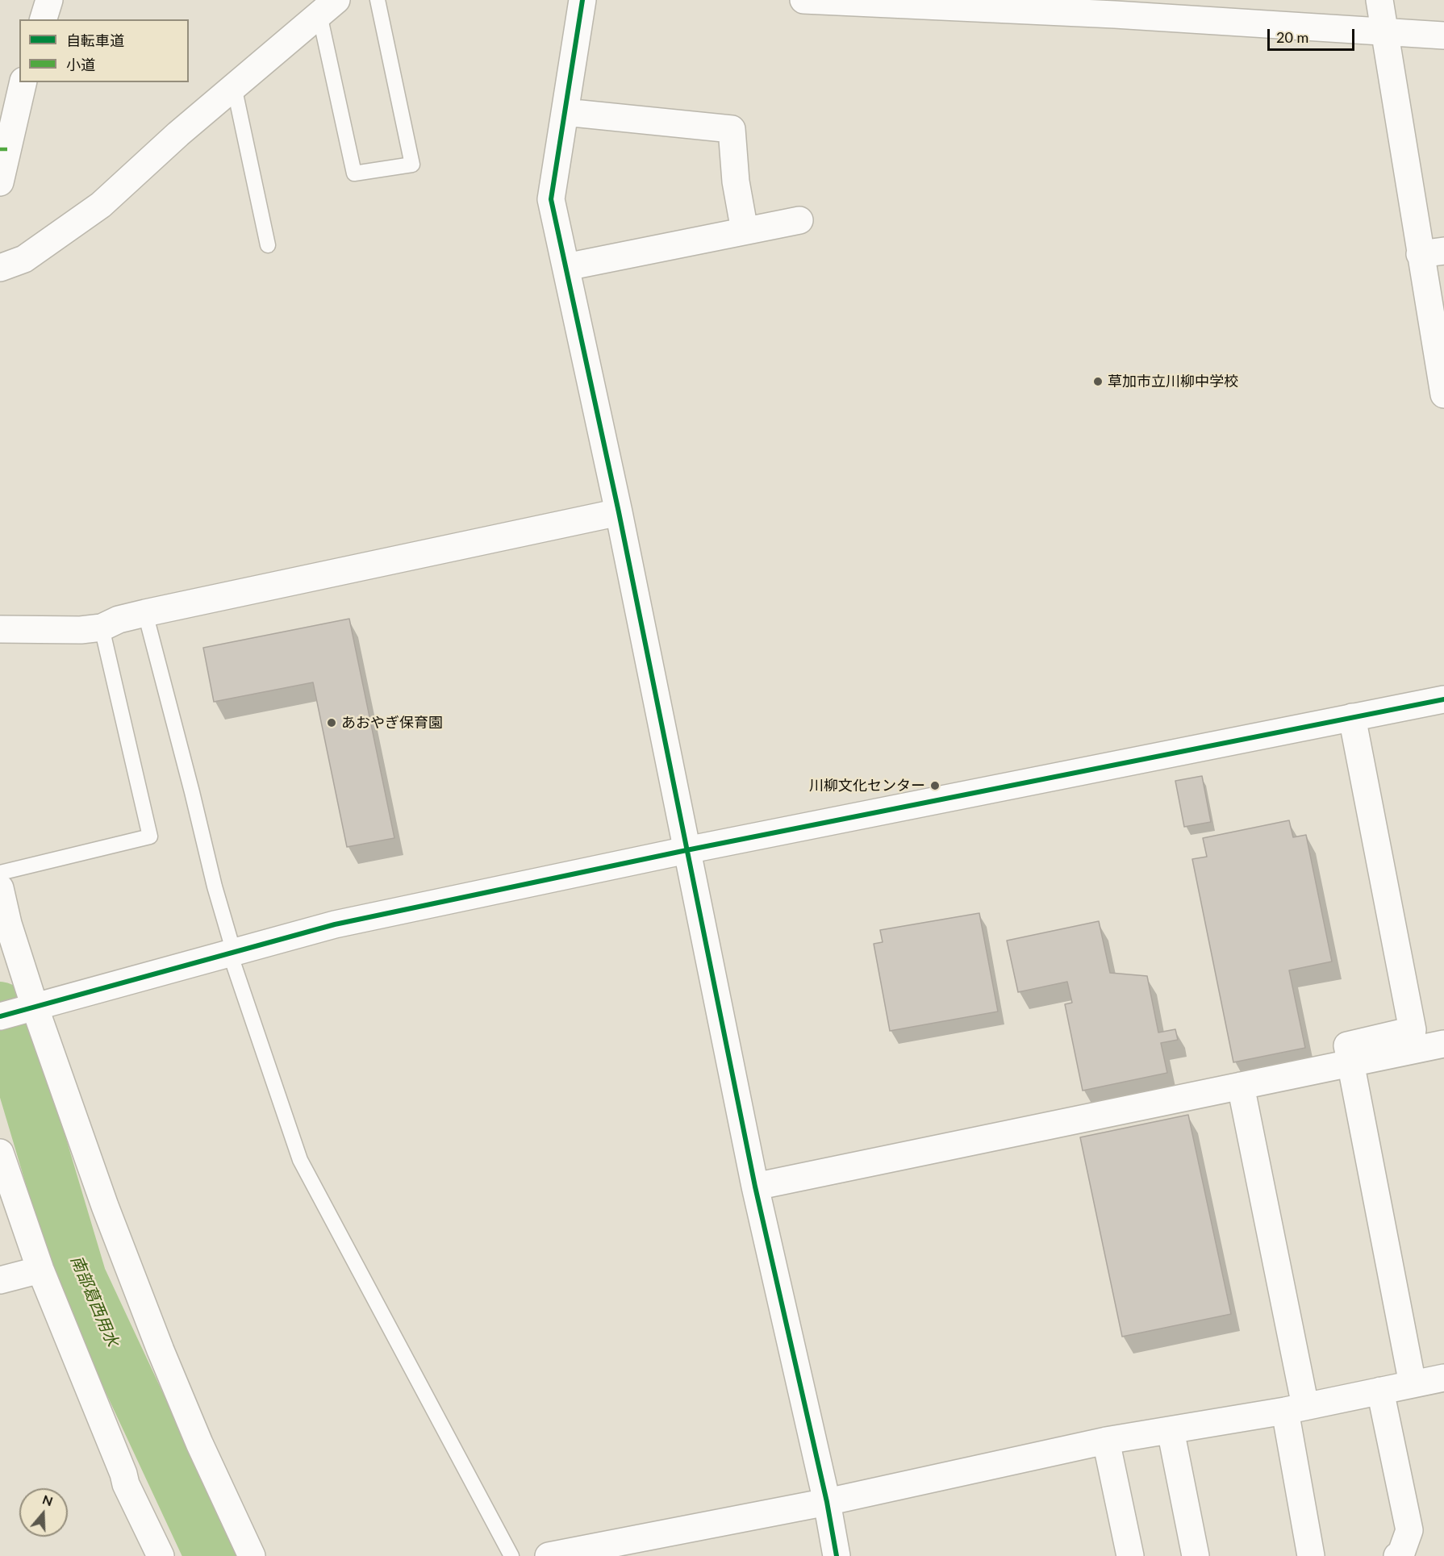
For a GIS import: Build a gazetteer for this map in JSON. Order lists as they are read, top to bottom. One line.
{"water":["南部葛西用水"],"places":["草加市立川柳中学校","あおやぎ保育園","川柳文化センター"],"legend":["自転車道","小道"],"scale_bar":"20 m","north":"top"}
